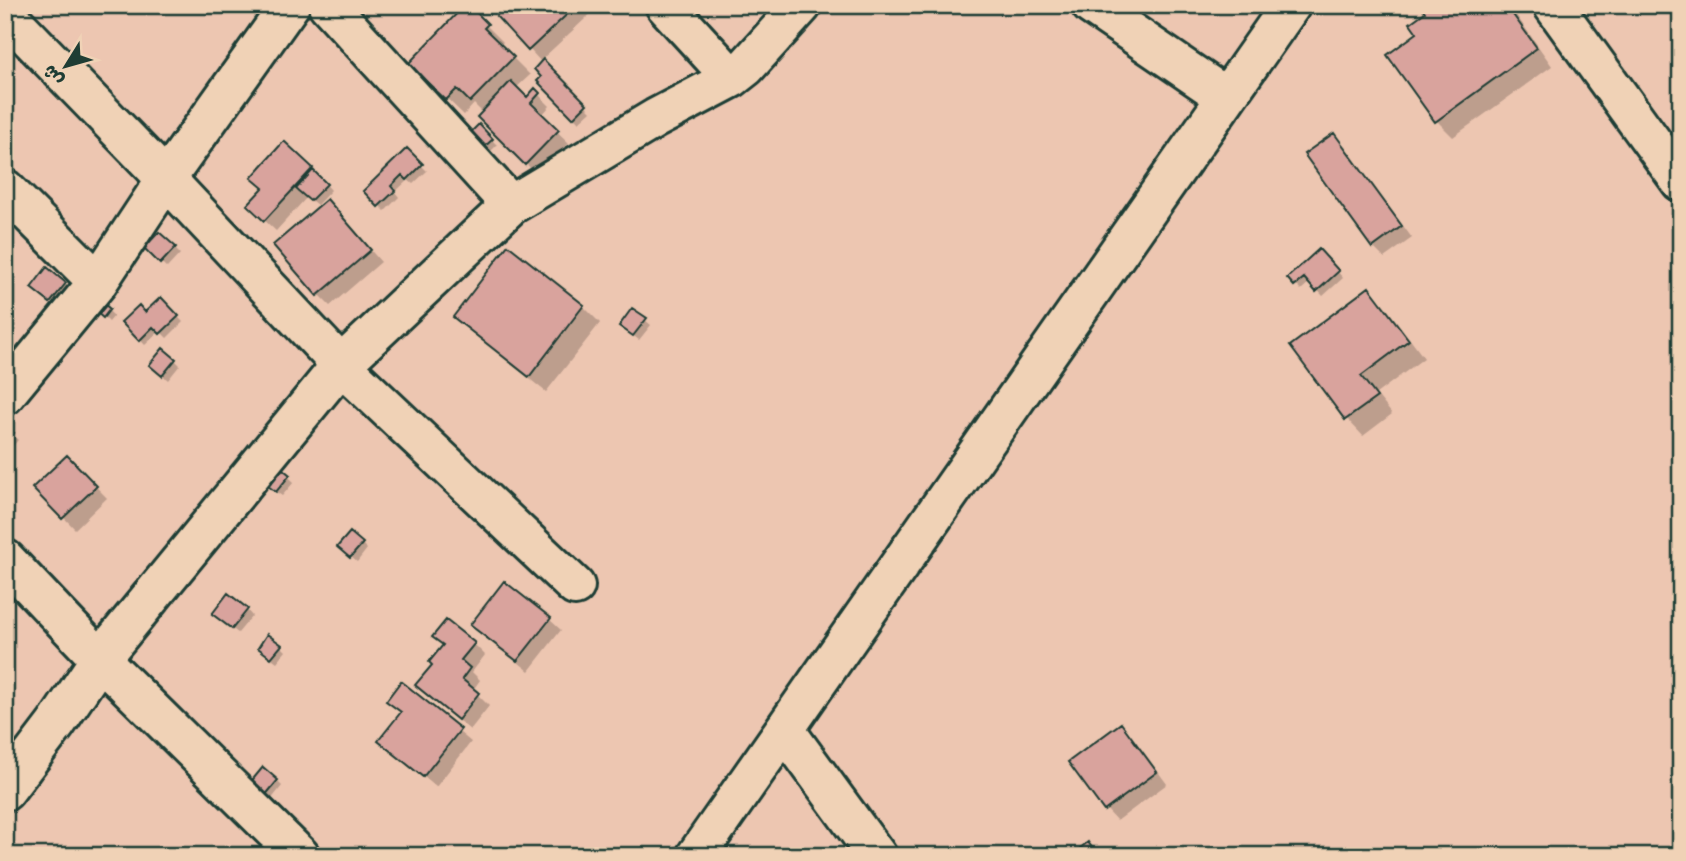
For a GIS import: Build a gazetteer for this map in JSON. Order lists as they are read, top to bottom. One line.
{"north":"bottom left"}
